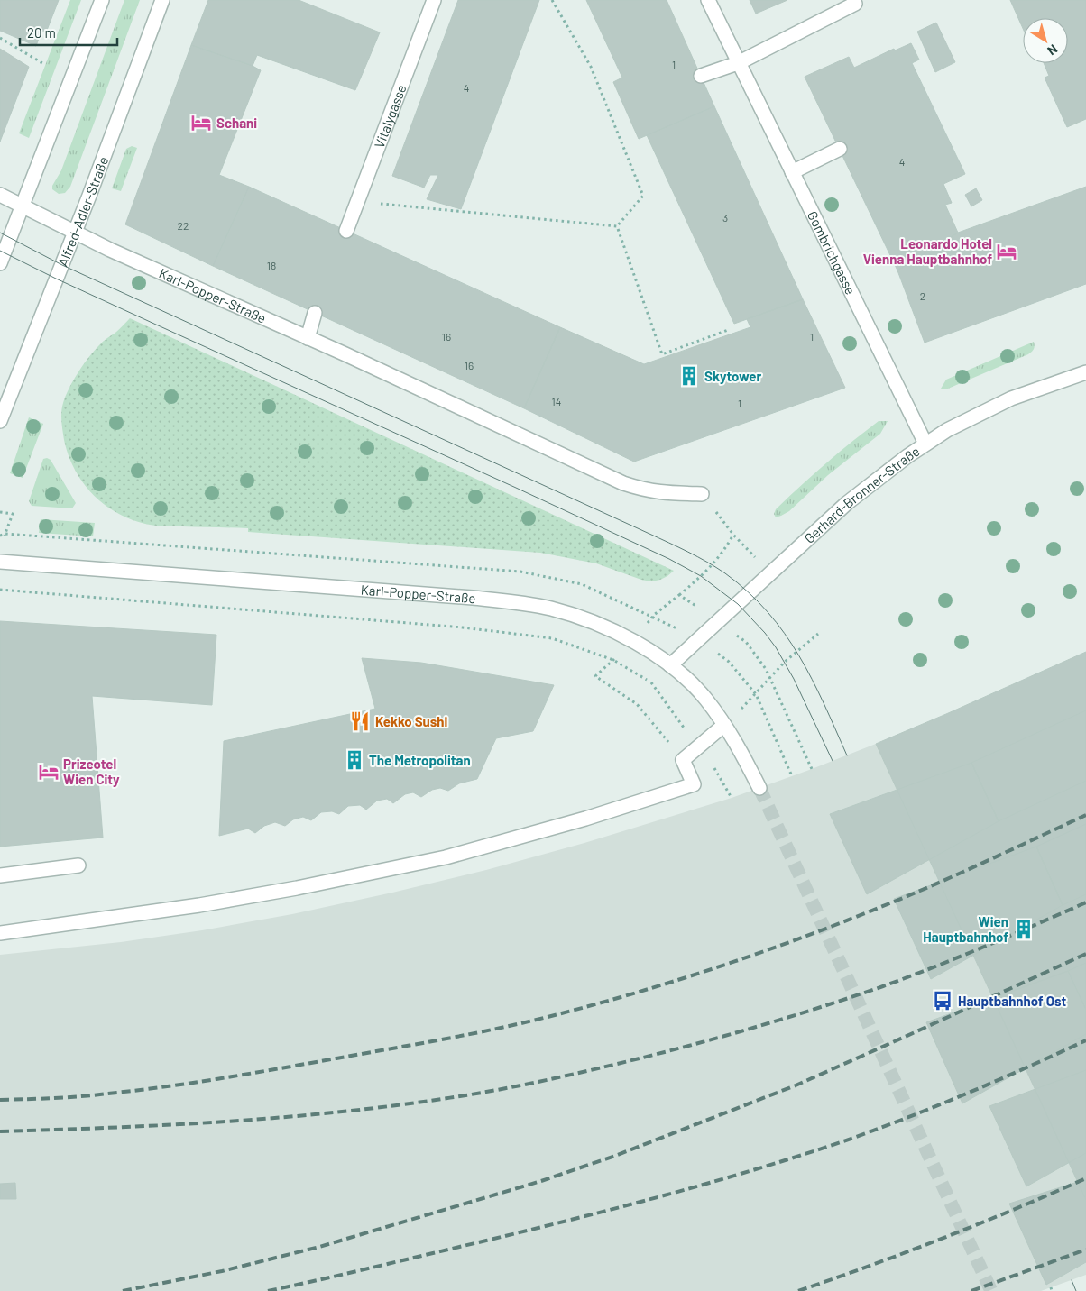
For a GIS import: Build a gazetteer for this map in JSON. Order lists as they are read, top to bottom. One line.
{"streets":{"street":["Vitalygasse","Alfred-Adler-Straße","Gombrichgasse","Karl-Popper-Straße","Gerhard-Bronner-Straße"]},"crossings":[["Alfred-Adler-Straße","Karl-Popper-Straße"],["Gombrichgasse","Gerhard-Bronner-Straße"],["Karl-Popper-Straße","Gerhard-Bronner-Straße"]],"places":{"hotel":["Schani","Leonardo Hotel Vienna Hauptbahnhof","Prizeotel Wien City"],"building":["Skytower","The Metropolitan","Wien Hauptbahnhof"],"restaurant":["Kekko Sushi"],"bus stop":["Hauptbahnhof Ost"]},"house_numbers":["1","4","4","3","22","18","2","16","1","16","14","1"],"scale_bar":"20 m","north":"bottom right"}
